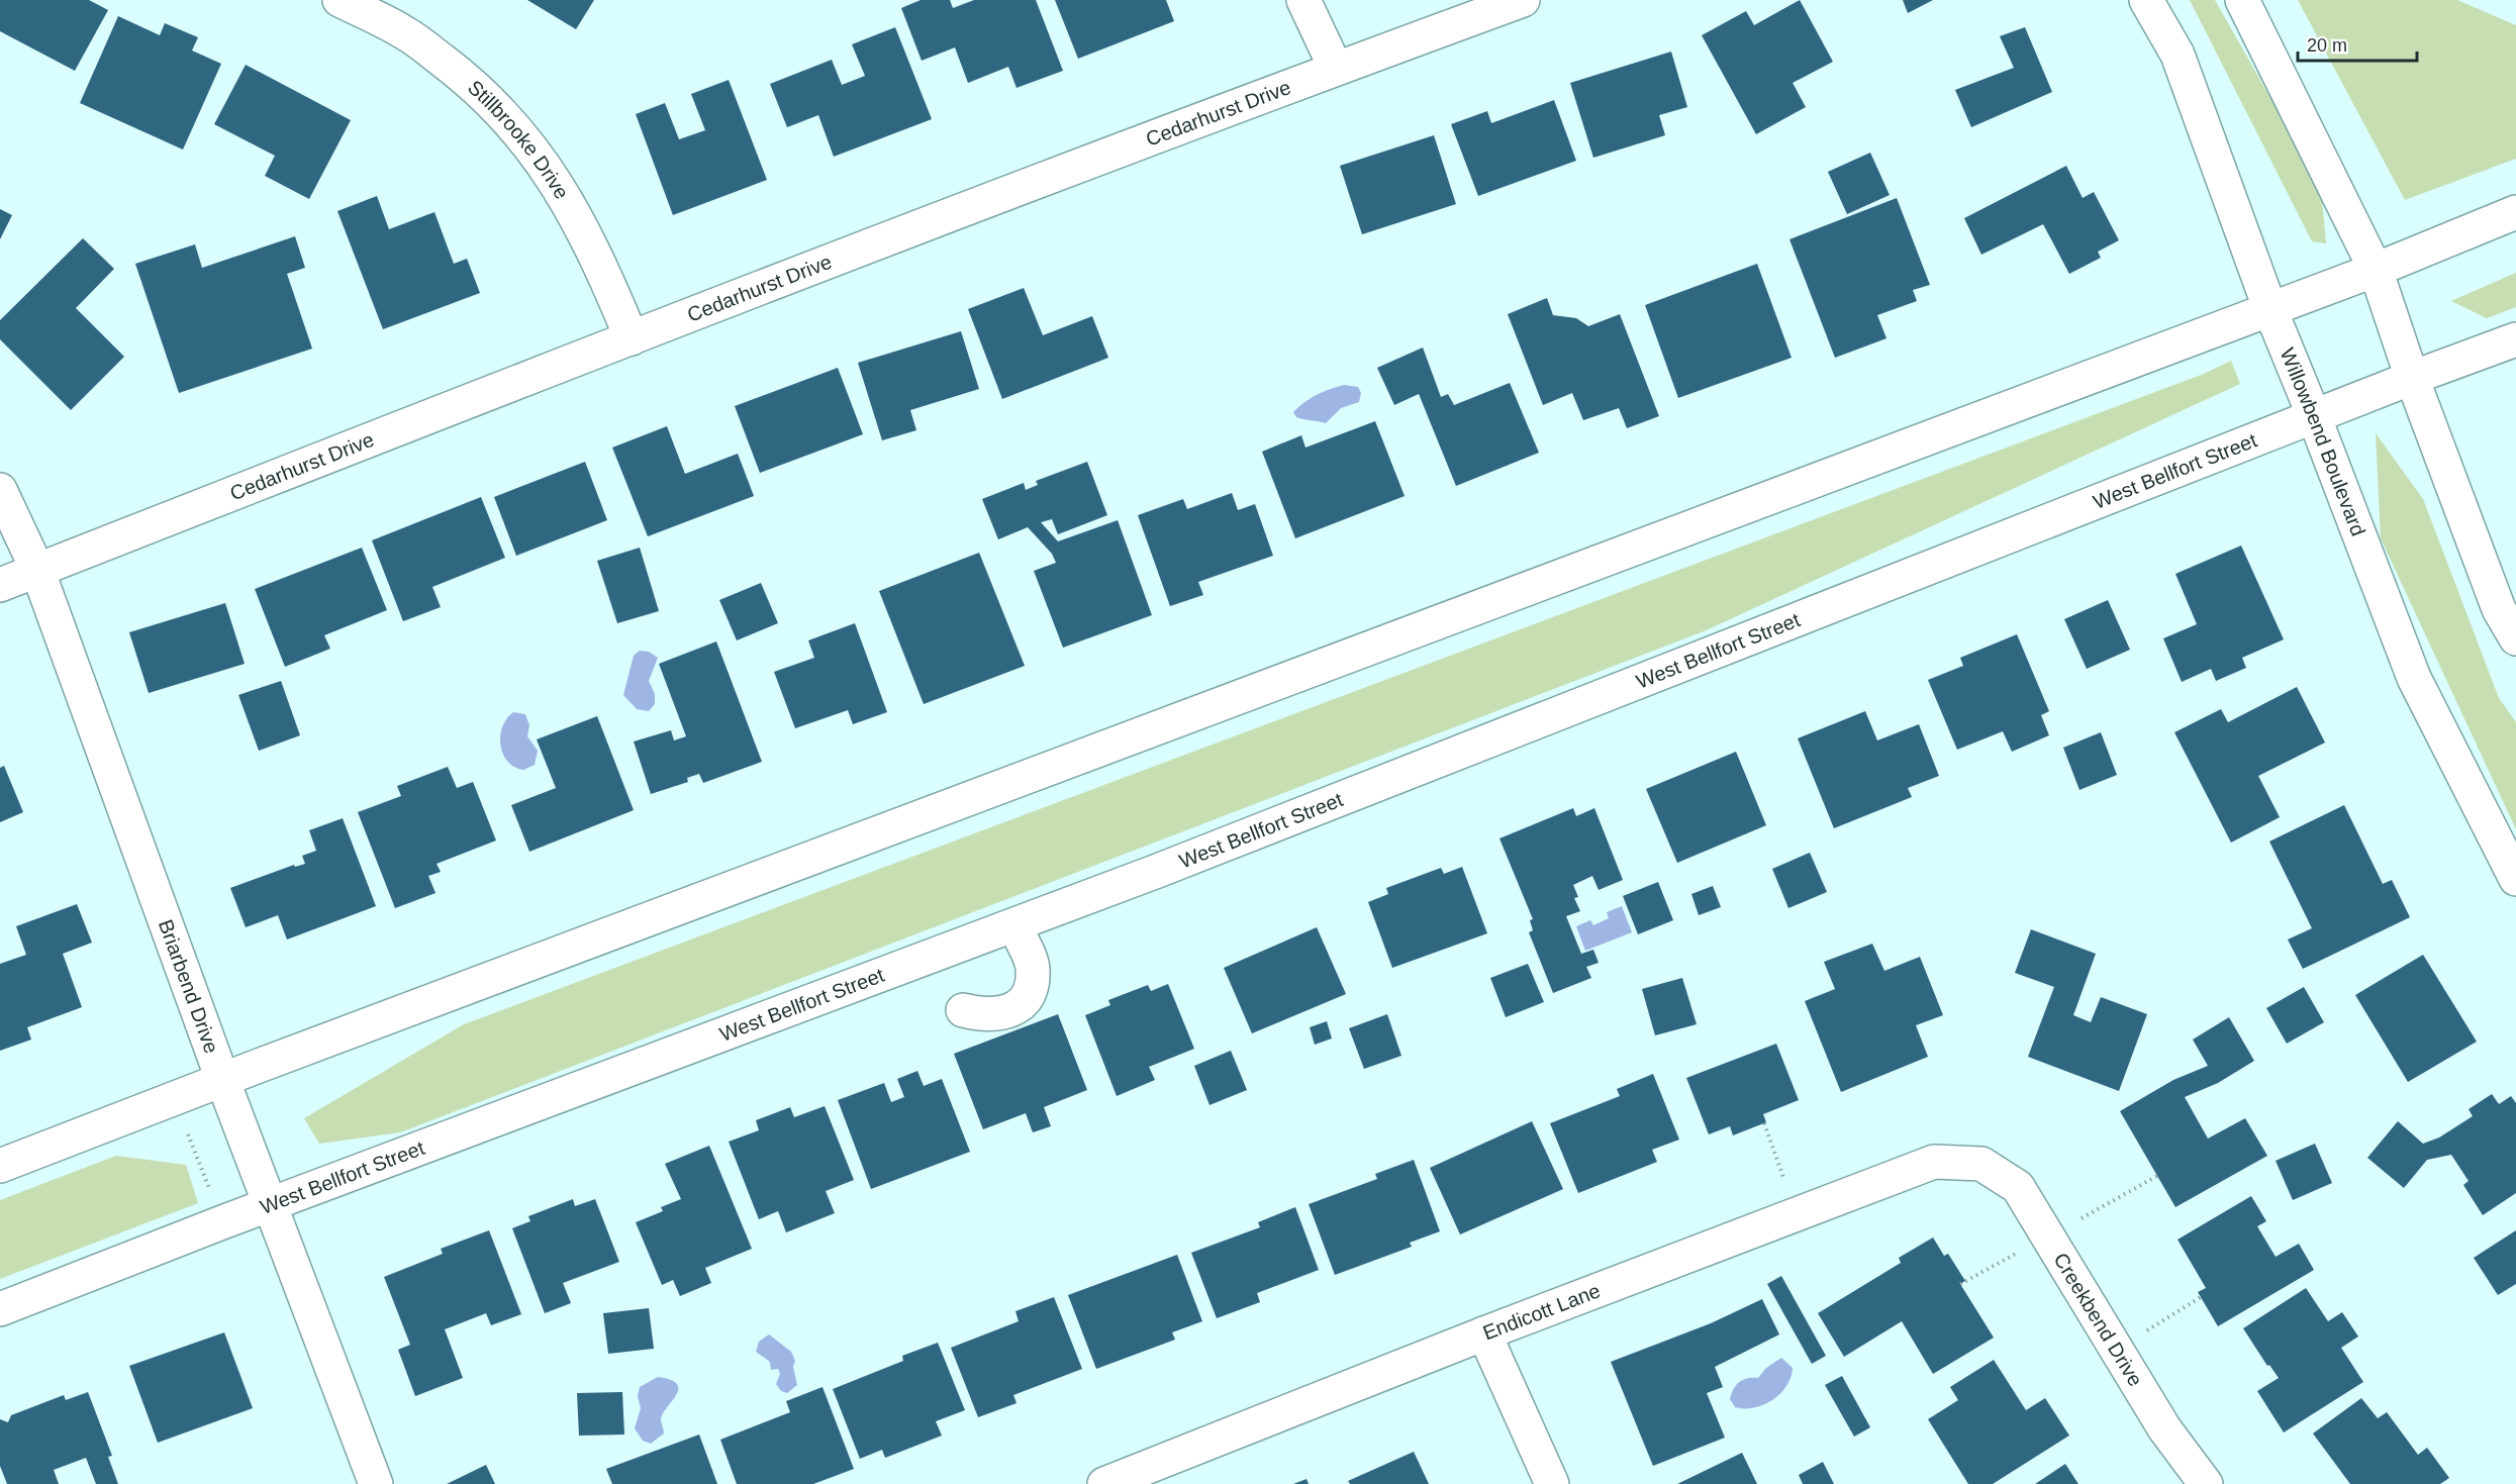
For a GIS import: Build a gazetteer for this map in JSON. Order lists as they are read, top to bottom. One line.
{"streets":{"main road":["Cedarhurst Drive","Stillbrooke Drive","Willowbend Boulevard","West Bellfort Street","Briarbend Drive","Endicott Lane","Creekbend Drive"]},"crossings":[["Cedarhurst Drive","Stillbrooke Drive"],["Cedarhurst Drive","Briarbend Drive"],["Willowbend Boulevard","West Bellfort Street"],["West Bellfort Street","Briarbend Drive"],["Endicott Lane","Creekbend Drive"]],"scale_bar":"20 m"}
